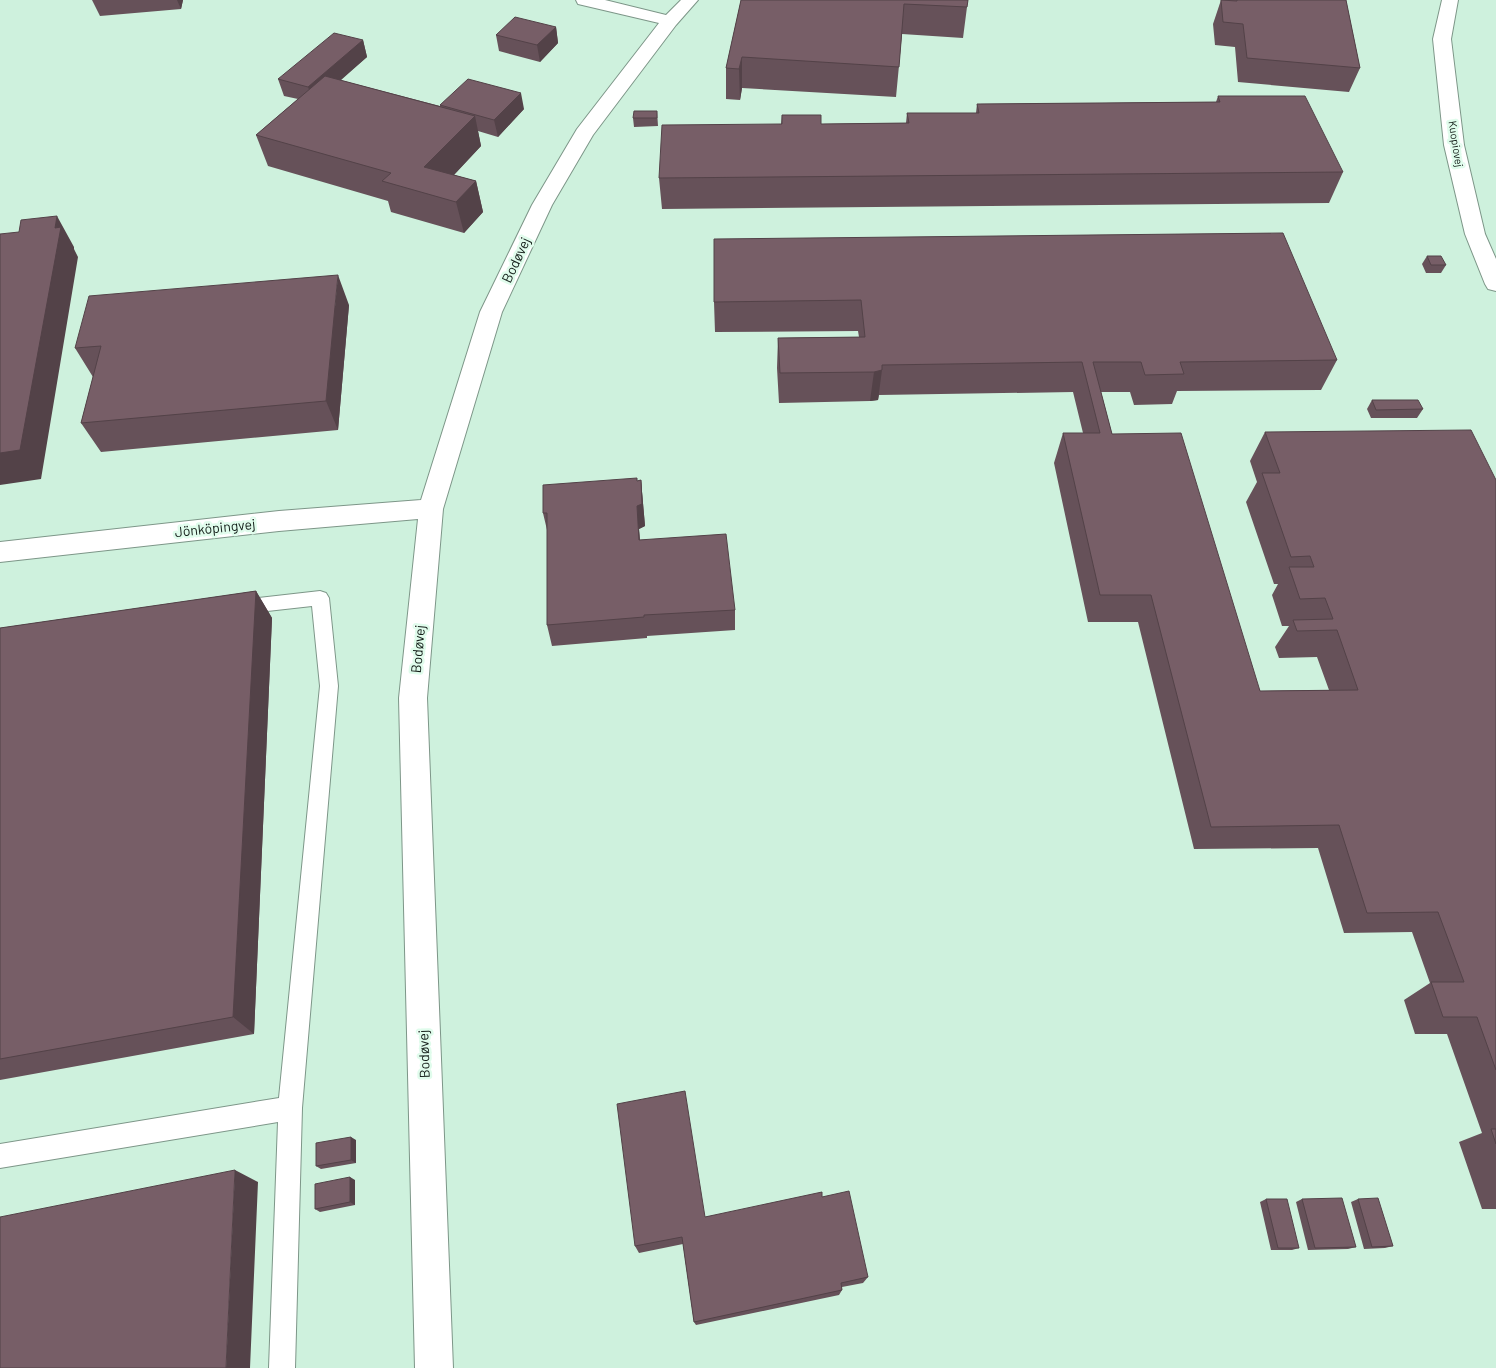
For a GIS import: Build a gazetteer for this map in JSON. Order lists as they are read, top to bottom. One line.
{"streets":{"street":["Kuopiovej","Bodøvej","Jönköpingvej"]},"crossings":[["Bodøvej","Jönköpingvej"]]}
